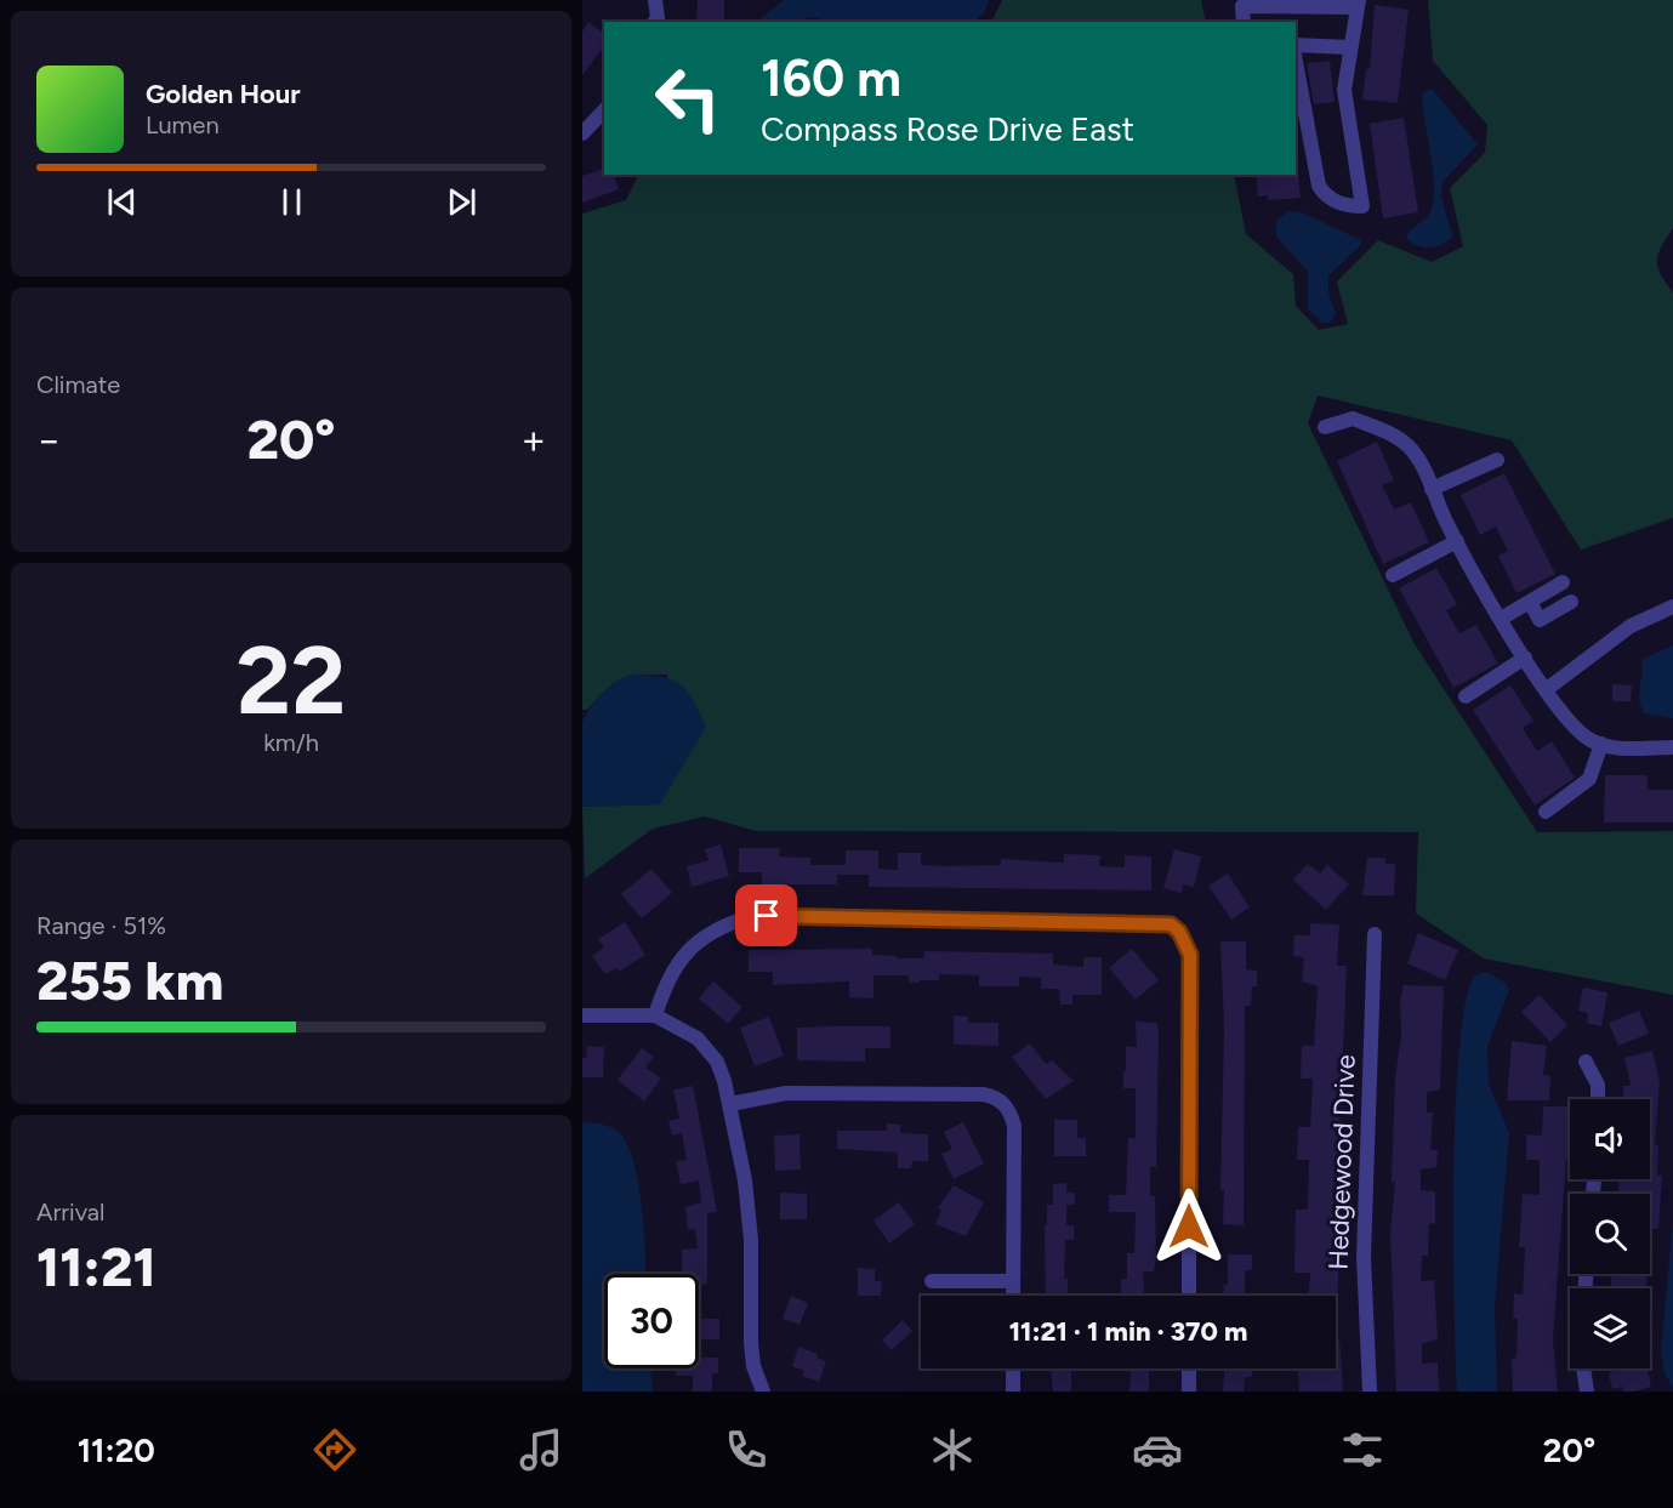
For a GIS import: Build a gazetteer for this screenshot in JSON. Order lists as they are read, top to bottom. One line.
{"streets":{"street":["Hedgewood Drive"]},"page":{"turn":["160 m","Compass Rose Drive East"],"song":["Golden Hour","Lumen"],"tile":["Climate",["22","km/h"],["Range · 51%","255 km"],["Arrival","11:21"]],"heat":["−","20°","+"],"limit":"30","trip":"11:21 · 1 min · 370 m","tabs":["11:20","20°"]}}
